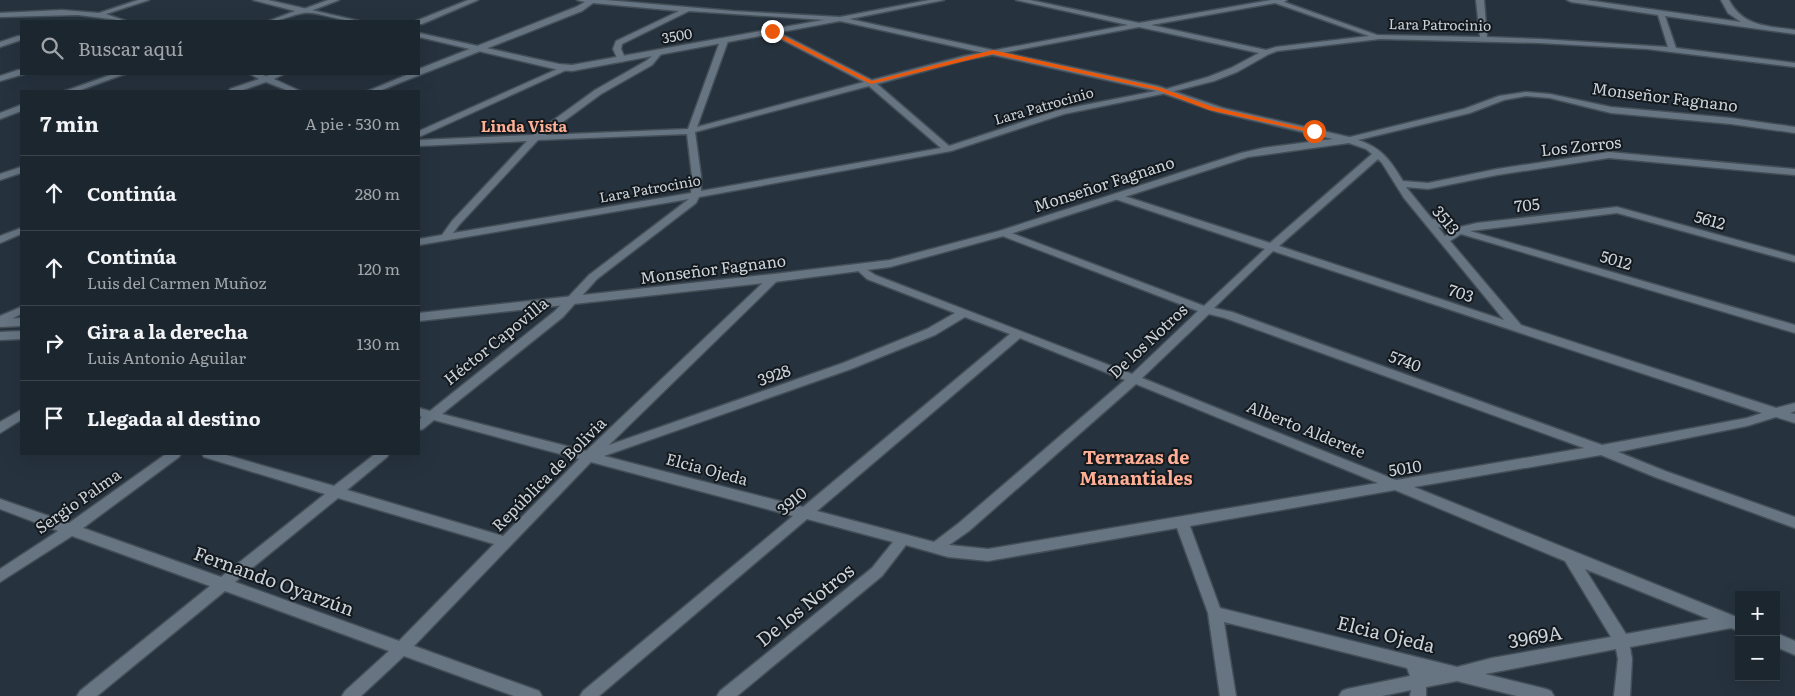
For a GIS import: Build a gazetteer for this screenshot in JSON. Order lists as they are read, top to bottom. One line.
{"streets":{"street":["Lara Patrocinio","3500","Monseñor Fagnano","Los Zorros","705","3513","5612","5012","703","Héctor Capovilla","De los Notros","5740","3928","Alberto Alderete","5010","Elcia Ojeda","República de Bolivia","Sergio Palma","3910","Fernando Oyarzún","3969A"]},"crossings":[["Lara Patrocinio","Héctor Capovilla"],["Monseñor Fagnano","3513"],["Monseñor Fagnano","703"],["Monseñor Fagnano","Héctor Capovilla"],["Monseñor Fagnano","5740"],["Monseñor Fagnano","Alberto Alderete"],["Monseñor Fagnano","República de Bolivia"],["Los Zorros","3513"],["705","3513"],["705","5612"],["705","5012"],["3513","5012"],["3513","703"],["3513","De los Notros"],["703","De los Notros"],["703","5010"],["Héctor Capovilla","Elcia Ojeda"],["De los Notros","5740"],["De los Notros","Alberto Alderete"],["De los Notros","Elcia Ojeda"],["5740","5010"],["3928","Alberto Alderete"],["3928","Elcia Ojeda"],["3928","República de Bolivia"],["Alberto Alderete","5010"],["Alberto Alderete","3910"],["Alberto Alderete","3969A"],["5010","Elcia Ojeda"],["Elcia Ojeda","República de Bolivia"],["Elcia Ojeda","3910"],["Elcia Ojeda","3969A"],["República de Bolivia","Fernando Oyarzún"],["Sergio Palma","Fernando Oyarzún"]],"districts":["Linda Vista","Terrazas de Manantiales"],"page":{"search":"Buscar aquí","heading":["7 min","A pie · 530 m"],"list":[["Continúa","280 m"],["Continúa","Luis del Carmen Muñoz","120 m"],["Gira a la derecha","Luis Antonio Aguilar","130 m"],"Llegada al destino"],"map_buttons":["+","−"]}}
